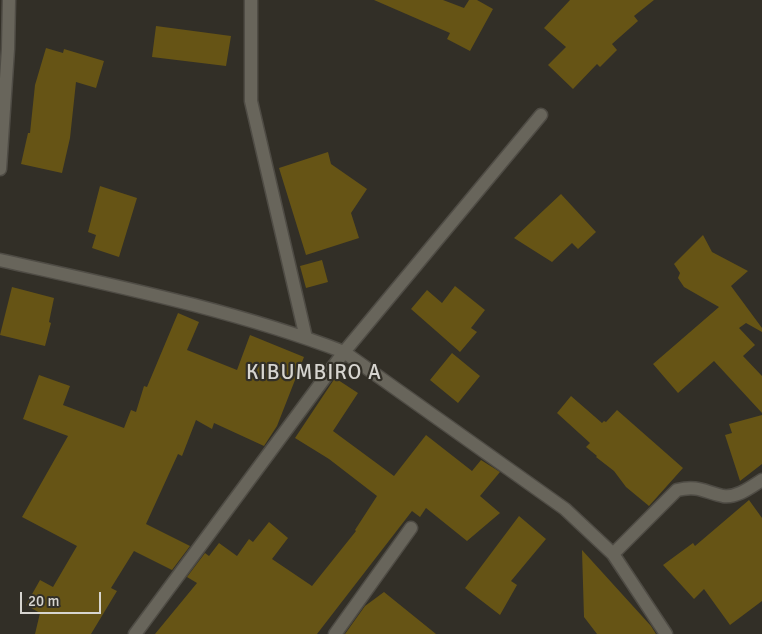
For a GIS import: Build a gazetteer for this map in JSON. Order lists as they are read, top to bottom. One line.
{"districts":["KIBUMBIRO A"],"scale_bar":"20 m"}
